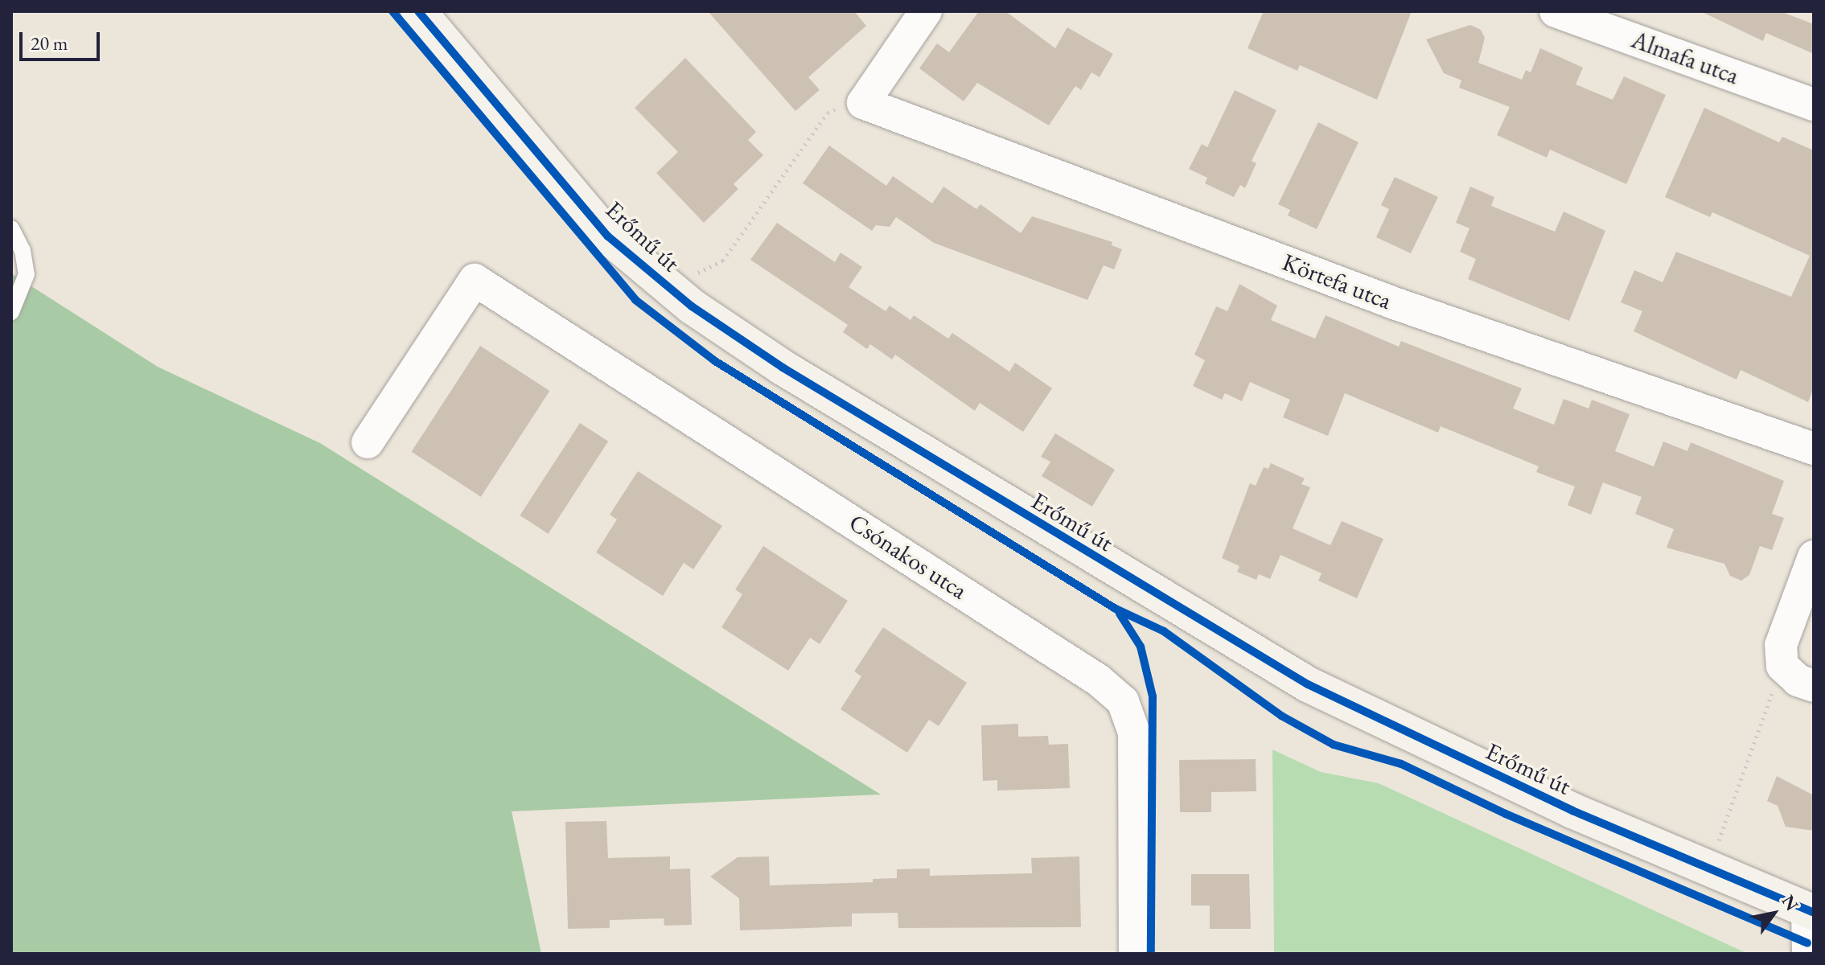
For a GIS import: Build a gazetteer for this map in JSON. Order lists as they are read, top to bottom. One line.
{"streets":{"street":["Almafa utca","Erőmű út","Körtefa utca","Csónakos utca"]},"scale_bar":"20 m","north":"top right"}
